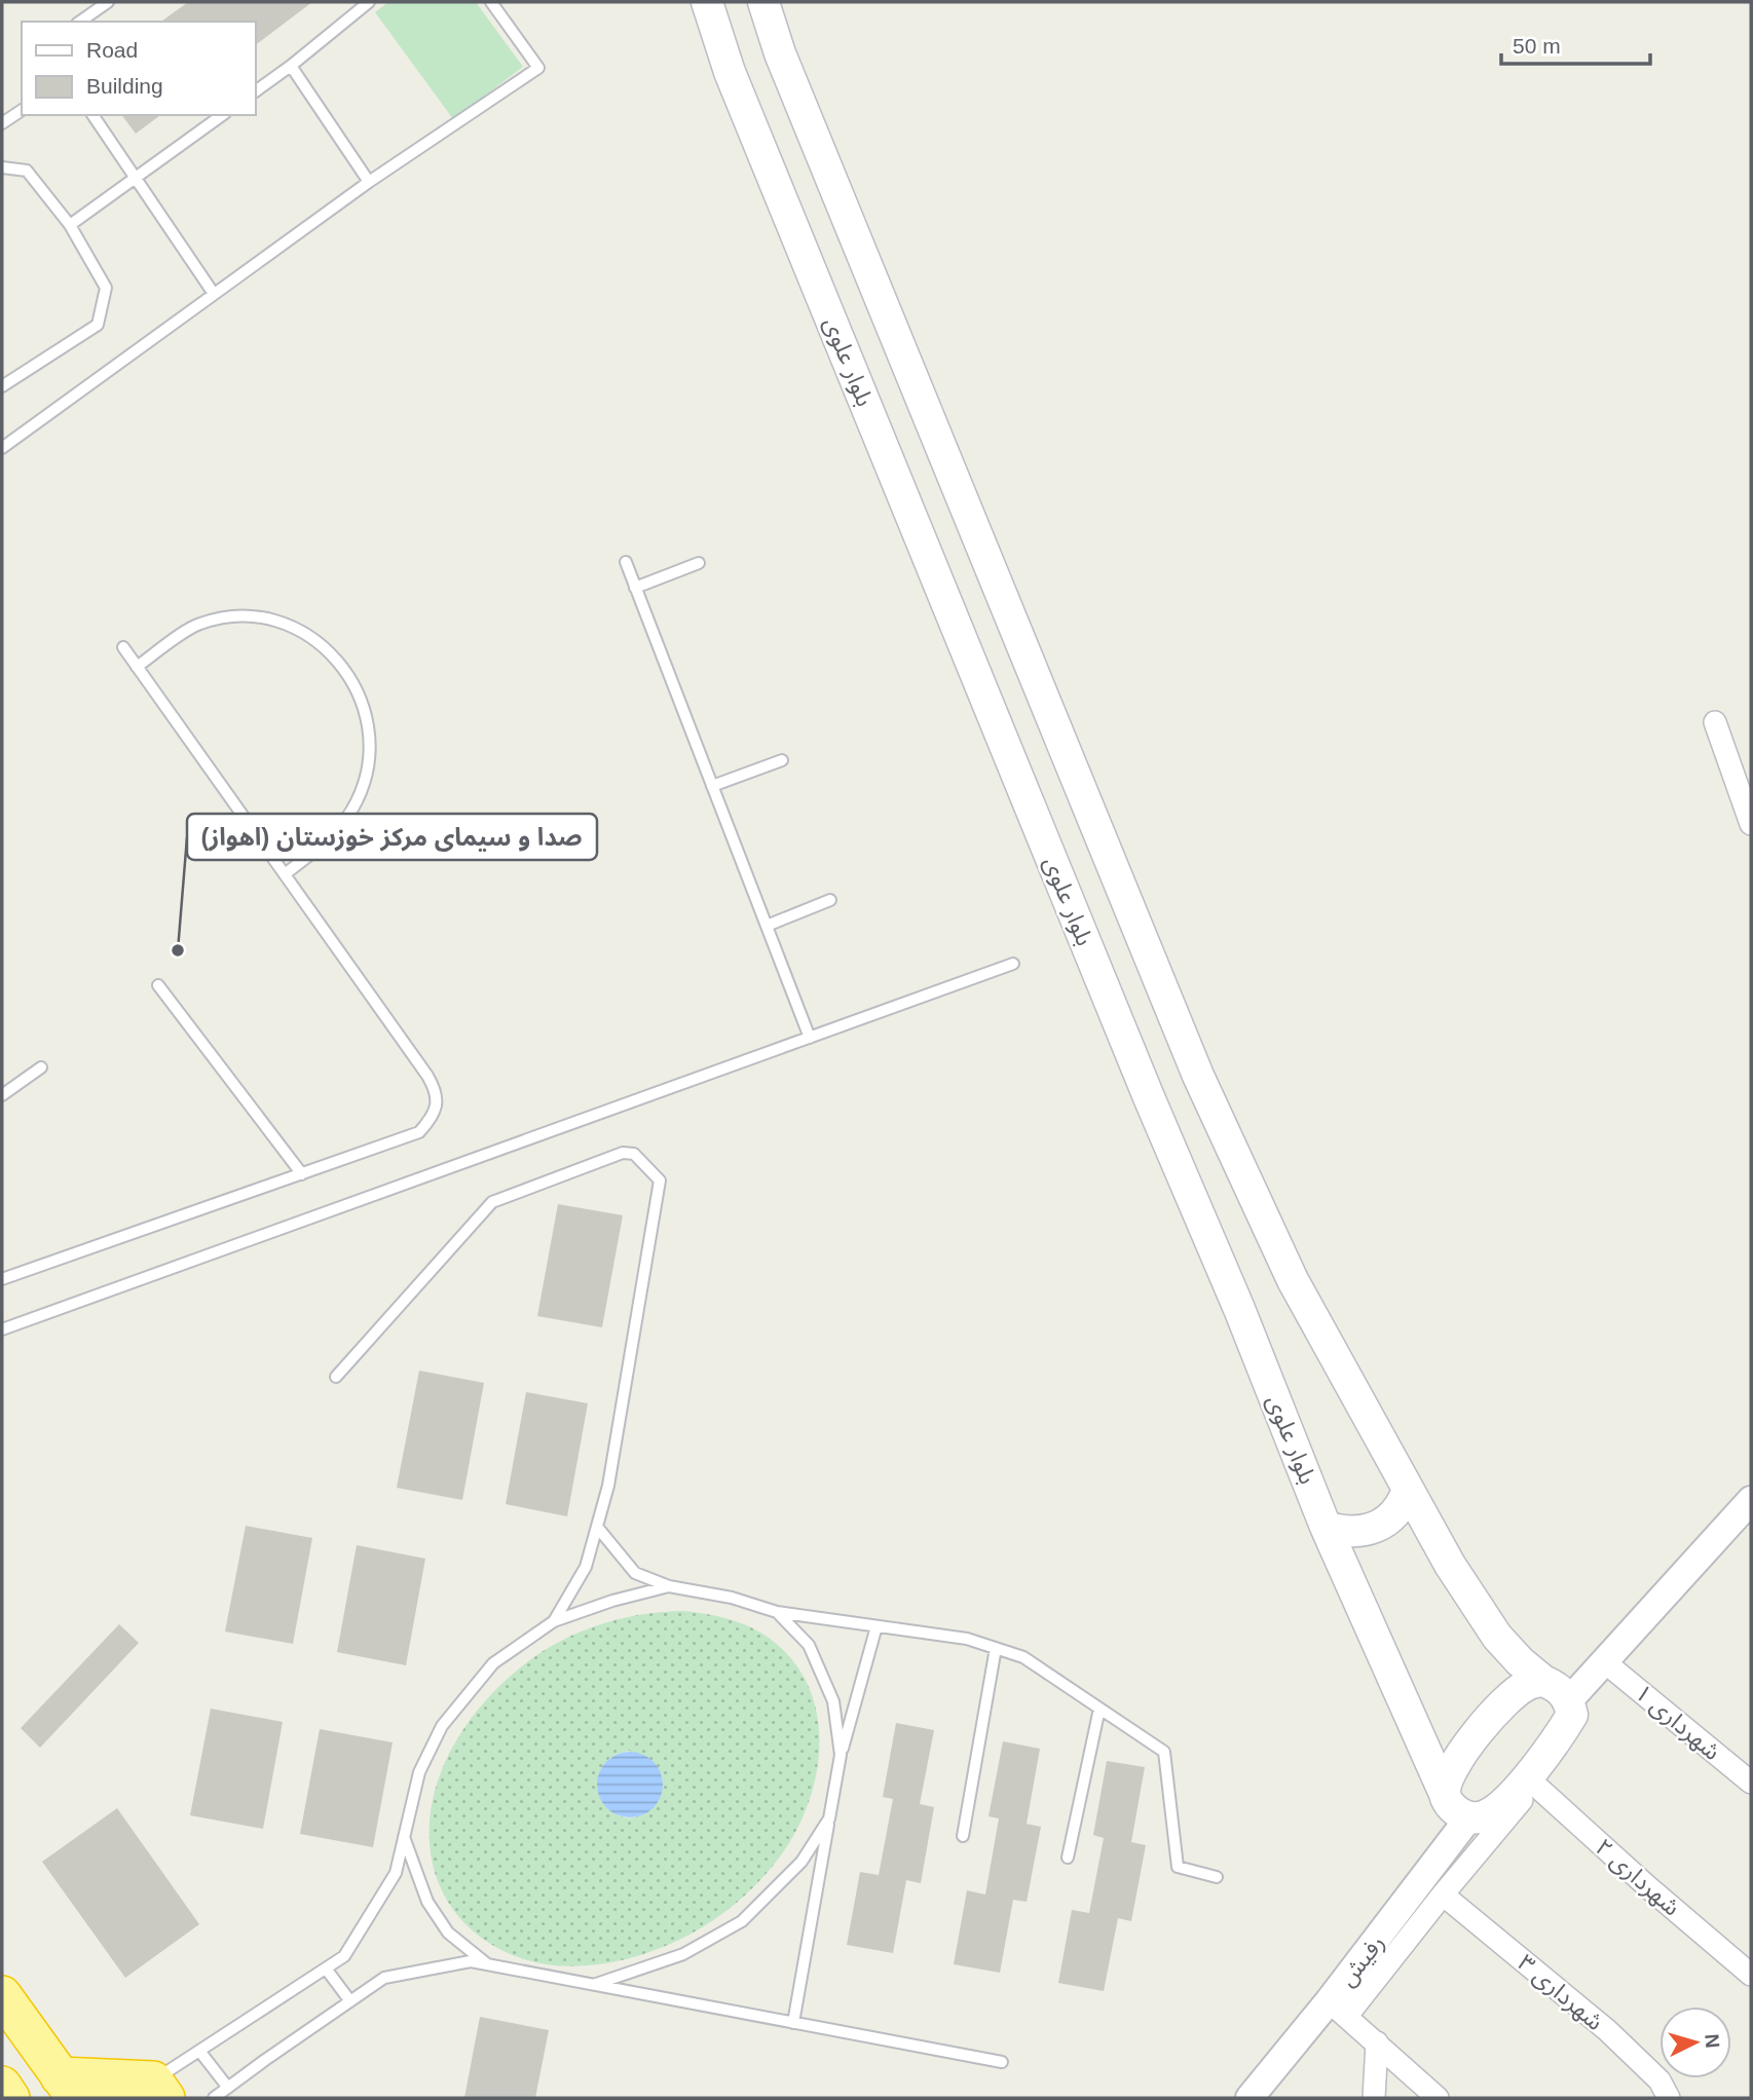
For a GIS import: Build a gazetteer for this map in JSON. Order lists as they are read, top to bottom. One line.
{"streets":{"main road":["بلوار علوی"],"street":["شهرداری ۱","شهرداری ۲","رفیش","شهرداری ۳"]},"crossings":[["بلوار علوی","رفیش"]],"places":["صدا و سیمای مرکز خوزستان (اهواز)"],"legend":["Road","Building"],"scale_bar":"50 m","north":"right"}
